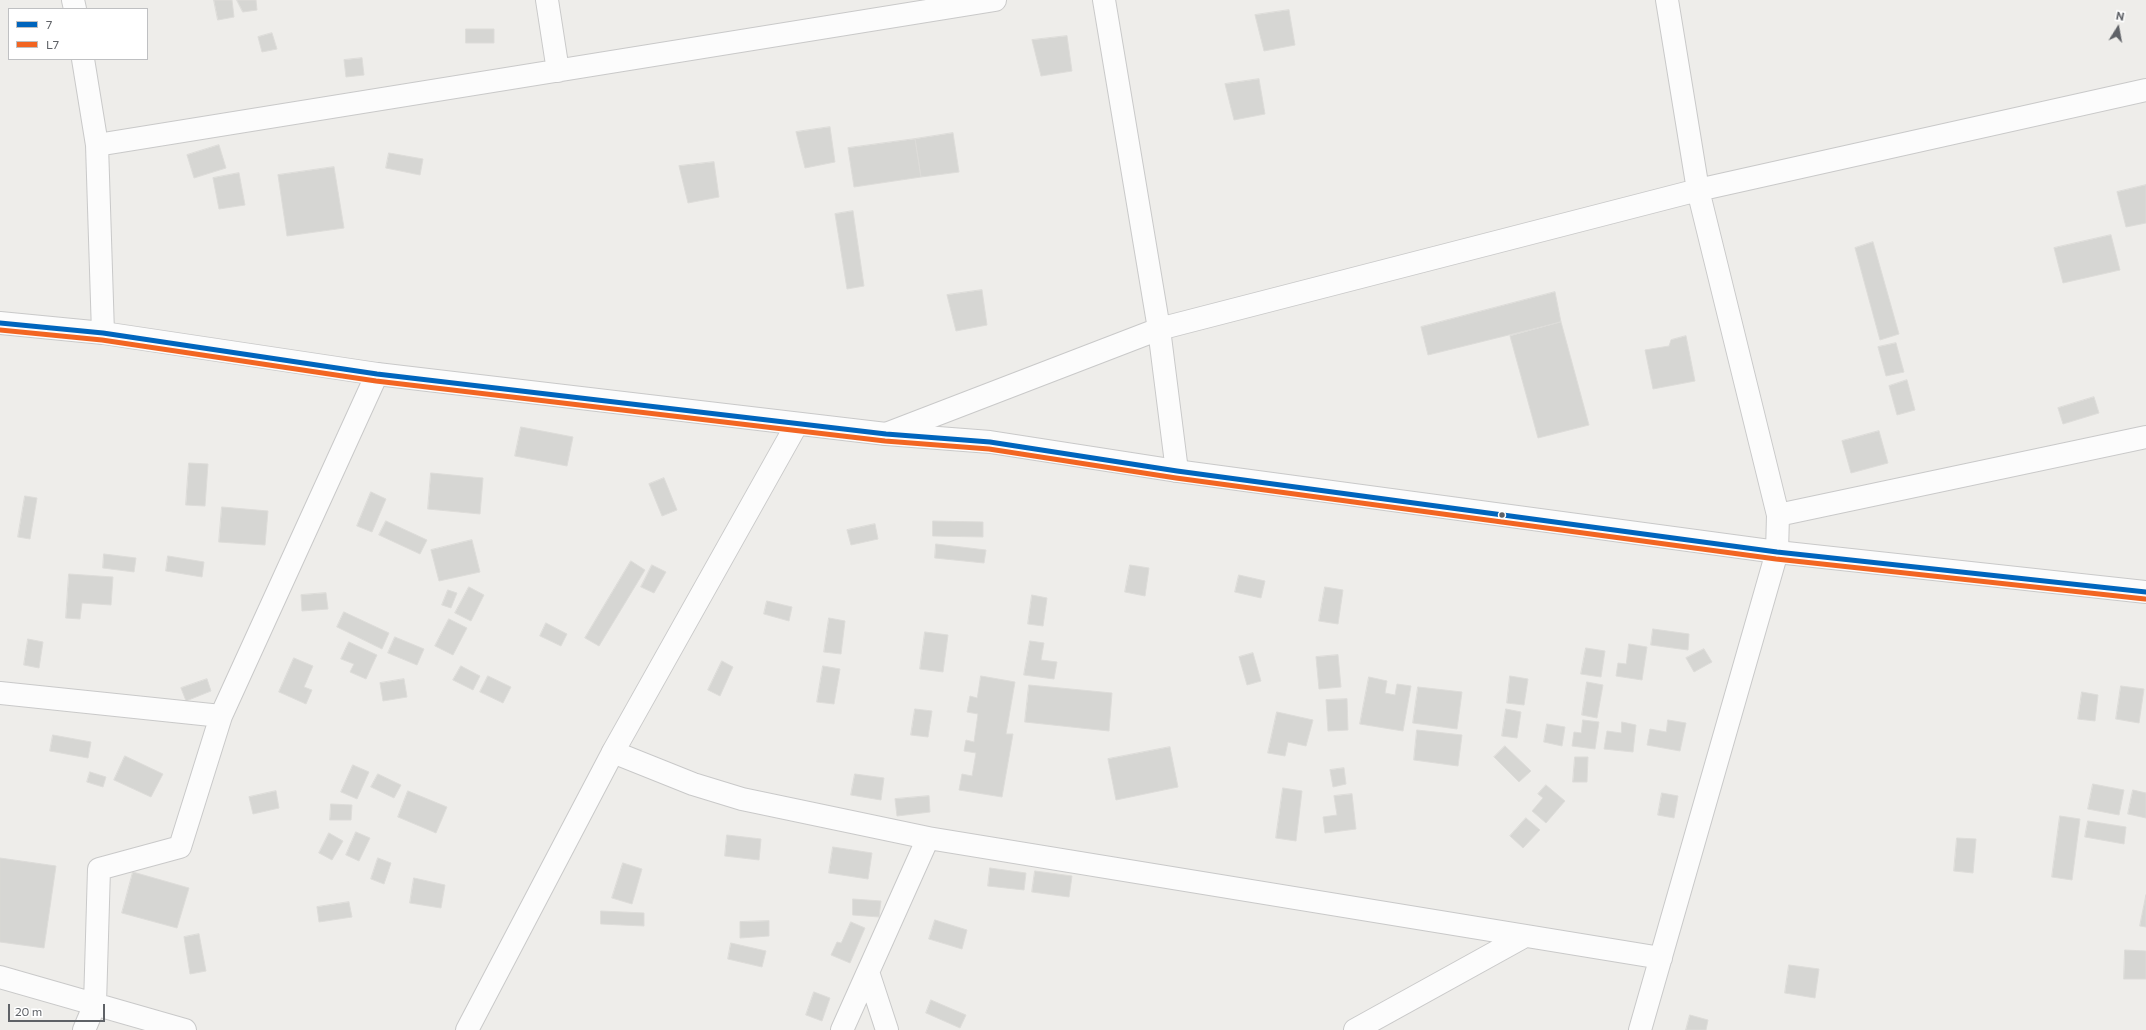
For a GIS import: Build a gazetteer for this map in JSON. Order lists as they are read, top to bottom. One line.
{"lines":["transit line 7","transit line L7"],"legend":["7","L7"],"scale_bar":"20 m","north":"top"}
